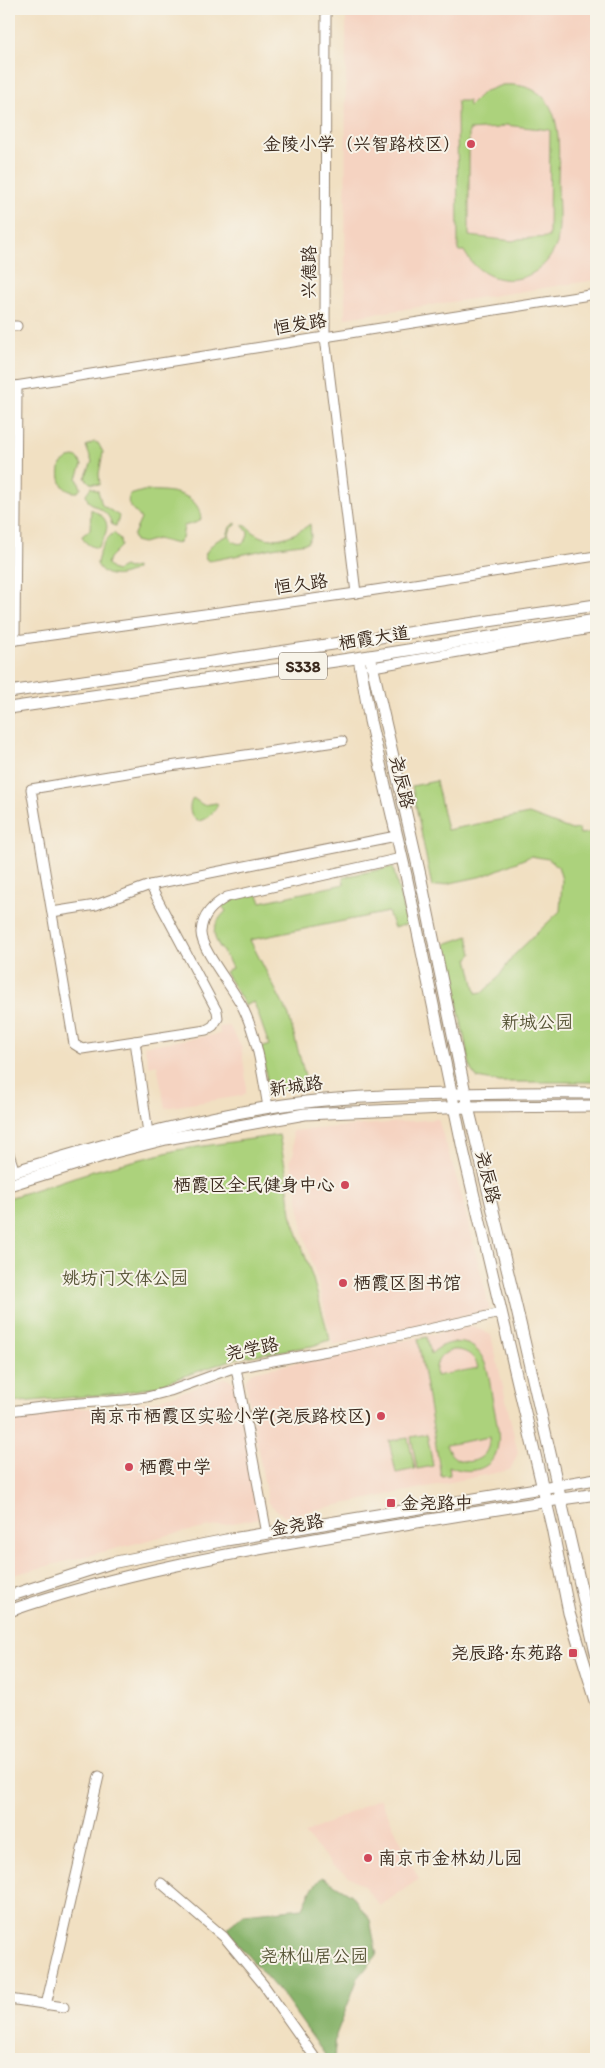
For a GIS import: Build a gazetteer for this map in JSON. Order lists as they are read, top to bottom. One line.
{"streets":{"main road":["栖霞大道","S338","尧辰路","新城路","金尧路"],"street":["兴德路","恒发路","恒久路","尧学路"]},"crossings":[["兴德路","恒发路"],["兴德路","恒久路"],["栖霞大道","尧辰路"],["尧辰路","新城路"],["尧辰路","尧学路"],["尧辰路","金尧路"]],"parks":["新城公园","姚坊门文体公园","尧林仙居公园"],"places":{"other":["金陵小学（兴智路校区）","栖霞区全民健身中心","栖霞区图书馆","南京市栖霞区实验小学(尧辰路校区)","栖霞中学","南京市金林幼儿园"],"transit":["金尧路中","尧辰路·东苑路"]}}
